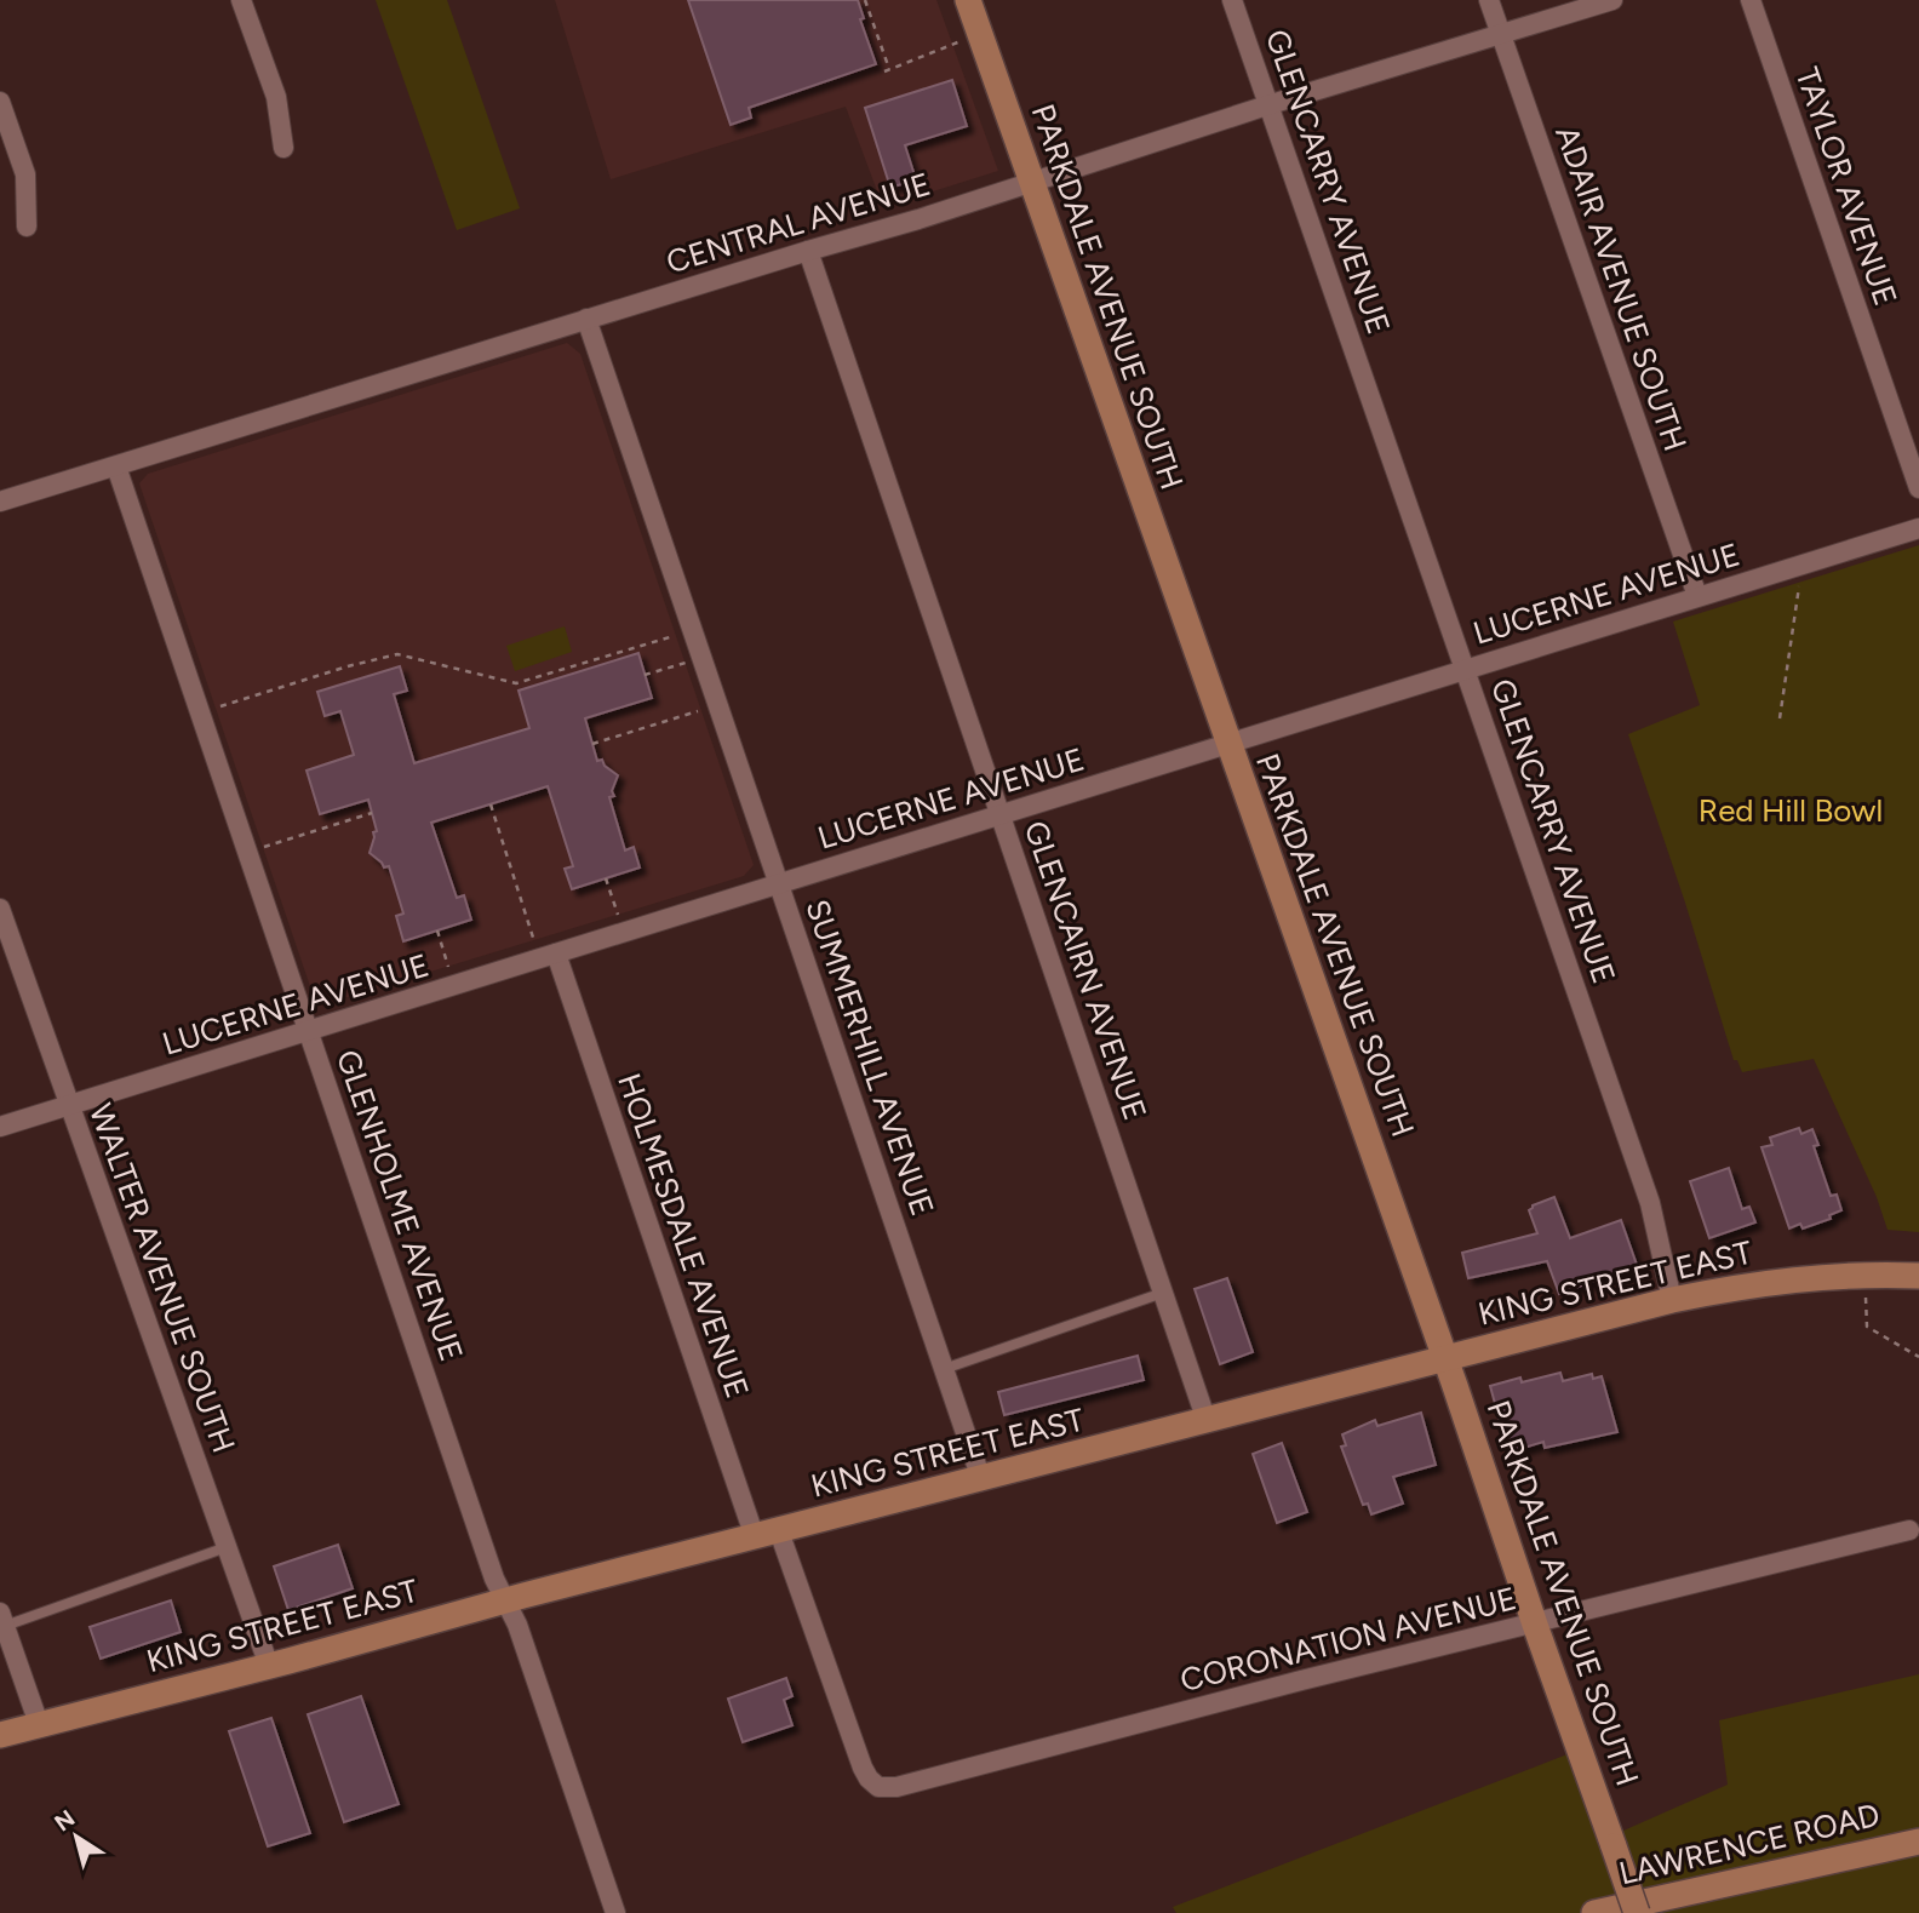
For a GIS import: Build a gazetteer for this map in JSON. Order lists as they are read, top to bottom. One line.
{"streets":{"main road":["PARKDALE AVENUE SOUTH","KING STREET EAST","LAWRENCE ROAD"],"street":["GLENCARRY AVENUE","TAYLOR AVENUE","CENTRAL AVENUE","ADAIR AVENUE SOUTH","LUCERNE AVENUE","GLENCAIRN AVENUE","SUMMERHILL AVENUE","GLENHOLME AVENUE","HOLMESDALE AVENUE","WALTER AVENUE SOUTH","CORONATION AVENUE"]},"crossings":[["GLENCARRY AVENUE","CENTRAL AVENUE"],["GLENCARRY AVENUE","LUCERNE AVENUE"],["GLENCARRY AVENUE","KING STREET EAST"],["CENTRAL AVENUE","ADAIR AVENUE SOUTH"],["CENTRAL AVENUE","PARKDALE AVENUE SOUTH"],["CENTRAL AVENUE","GLENCAIRN AVENUE"],["CENTRAL AVENUE","SUMMERHILL AVENUE"],["CENTRAL AVENUE","GLENHOLME AVENUE"],["ADAIR AVENUE SOUTH","LUCERNE AVENUE"],["PARKDALE AVENUE SOUTH","LUCERNE AVENUE"],["PARKDALE AVENUE SOUTH","KING STREET EAST"],["PARKDALE AVENUE SOUTH","CORONATION AVENUE"],["LUCERNE AVENUE","GLENCAIRN AVENUE"],["LUCERNE AVENUE","SUMMERHILL AVENUE"],["LUCERNE AVENUE","GLENHOLME AVENUE"],["LUCERNE AVENUE","HOLMESDALE AVENUE"],["LUCERNE AVENUE","WALTER AVENUE SOUTH"],["GLENCAIRN AVENUE","KING STREET EAST"],["SUMMERHILL AVENUE","KING STREET EAST"],["GLENHOLME AVENUE","KING STREET EAST"],["HOLMESDALE AVENUE","KING STREET EAST"],["HOLMESDALE AVENUE","CORONATION AVENUE"],["WALTER AVENUE SOUTH","KING STREET EAST"]],"parks":["Red Hill Bowl"],"north":"top left"}
